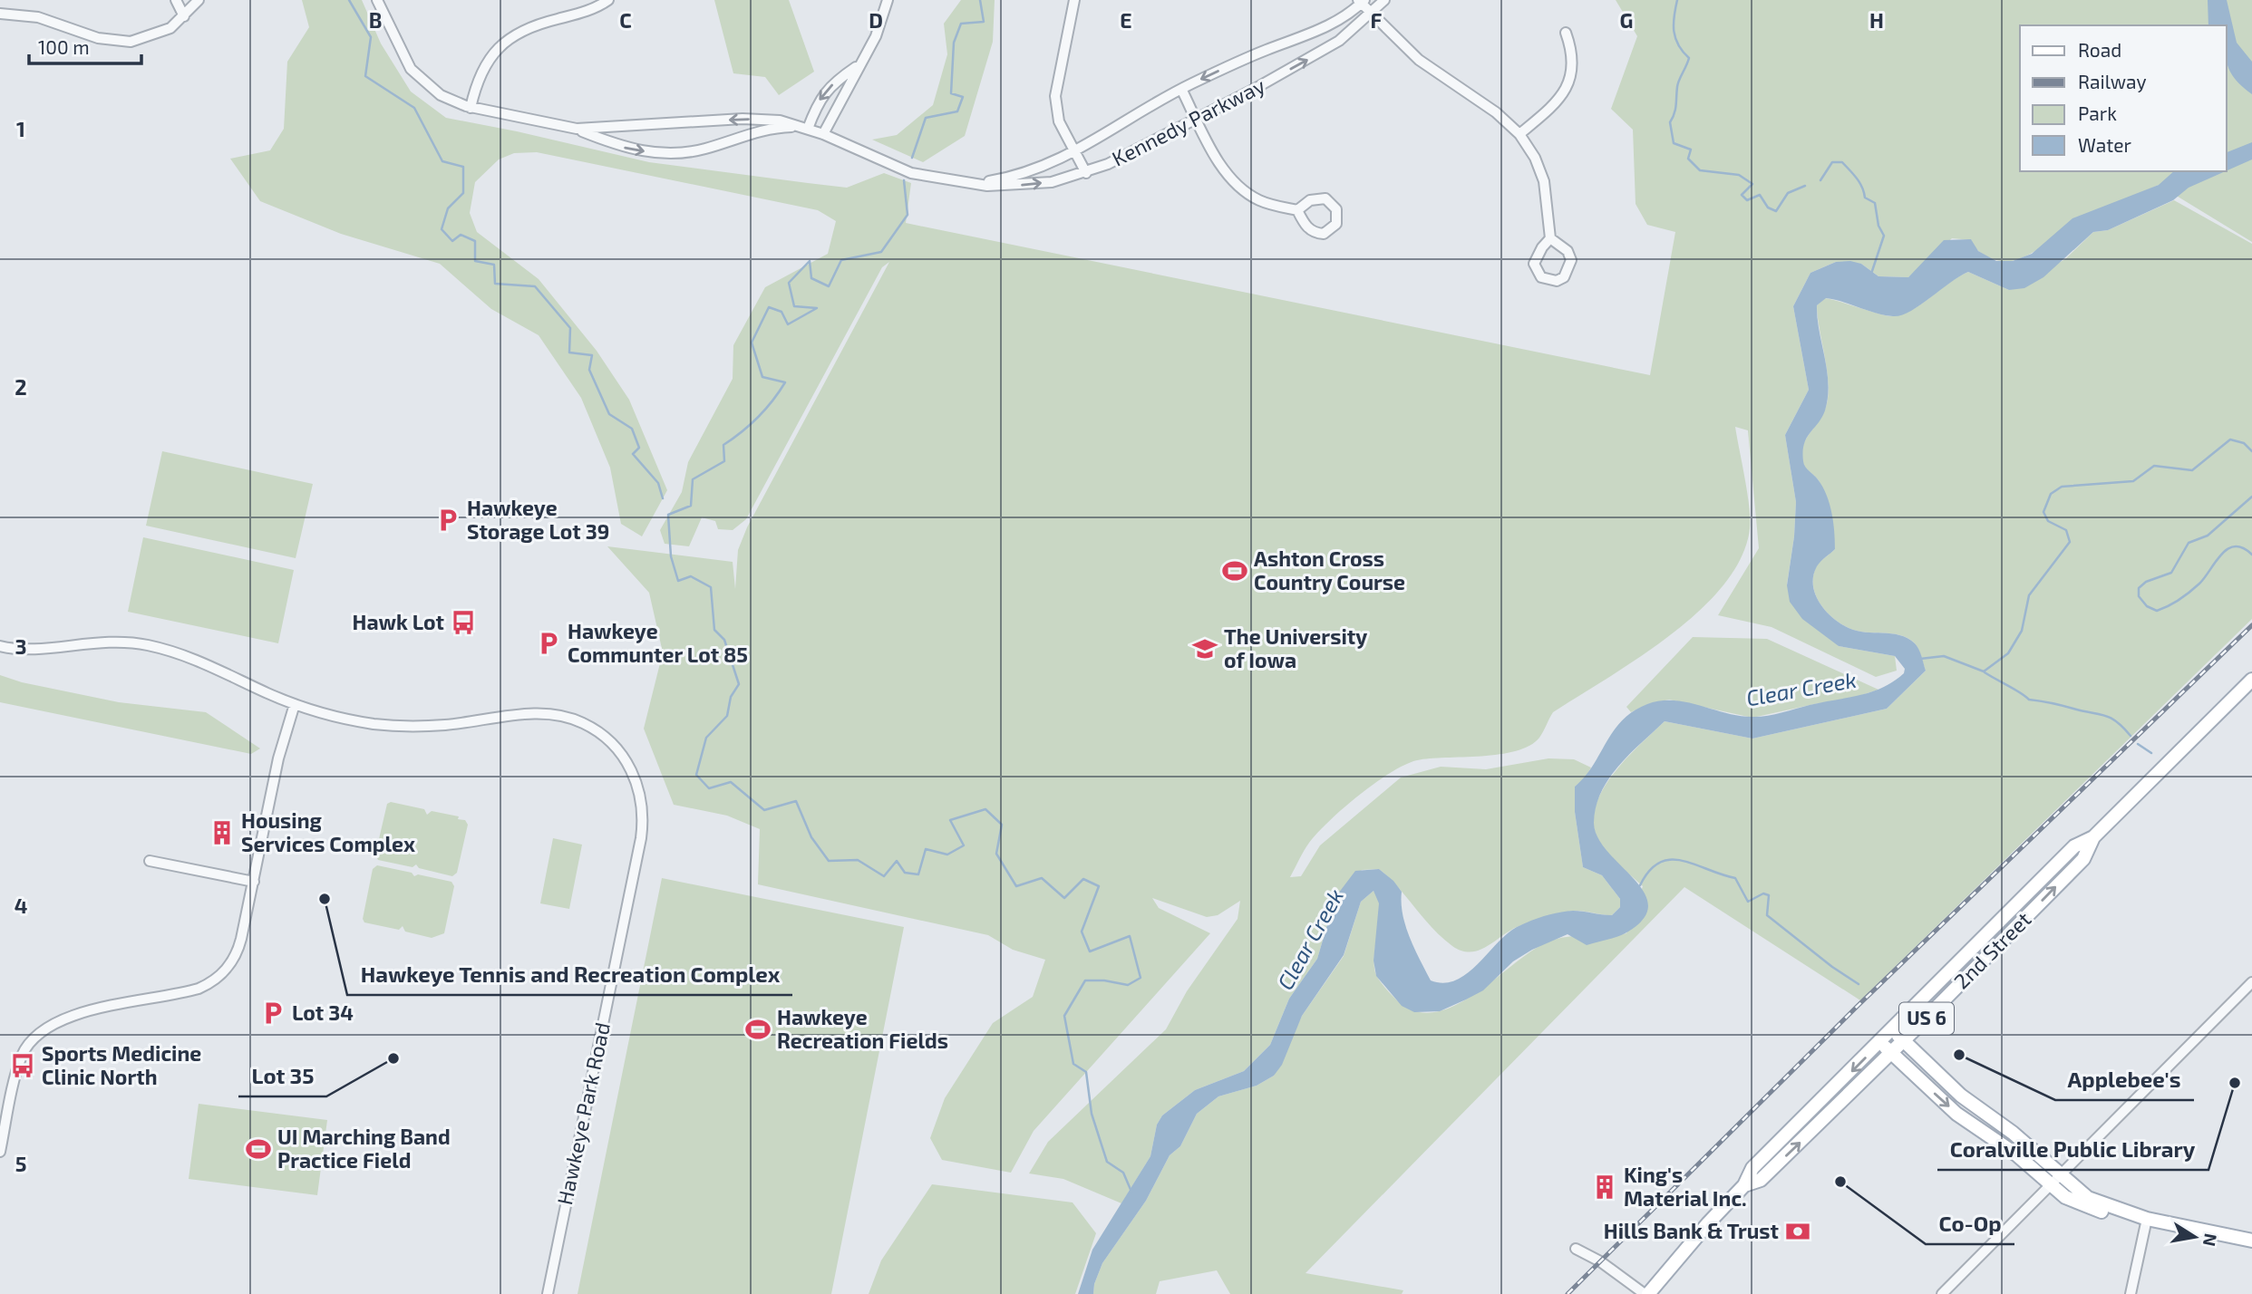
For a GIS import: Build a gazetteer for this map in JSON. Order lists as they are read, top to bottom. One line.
{"streets":{"main road":["2nd Street","US 6"],"street":["Kennedy Parkway","Hawkeye Park Road"]},"water":["Clear Creek"],"places":{"parking":["Hawkeye Storage Lot 39","Hawkeye Communter Lot 85","Lot 34"],"sports":["Ashton Cross Country Course","Hawkeye Recreation Fields","UI Marching Band Practice Field"],"bus stop":["Hawk Lot","Sports Medicine Clinic North"],"school or university":["The University of Iowa"],"building":["Housing Services Complex","King's Material Inc."],"other":["Hawkeye Tennis and Recreation Complex","Applebee's","Lot 35","Coralville Public Library","Co-Op"],"bank":["Hills Bank & Trust"]},"legend":["Road","Railway","Park","Water"],"scale_bar":"100 m","north":"right","grid":{"columns":["B","C","D","E","F","G","H"],"rows":["1","2","3","4","5"]}}
